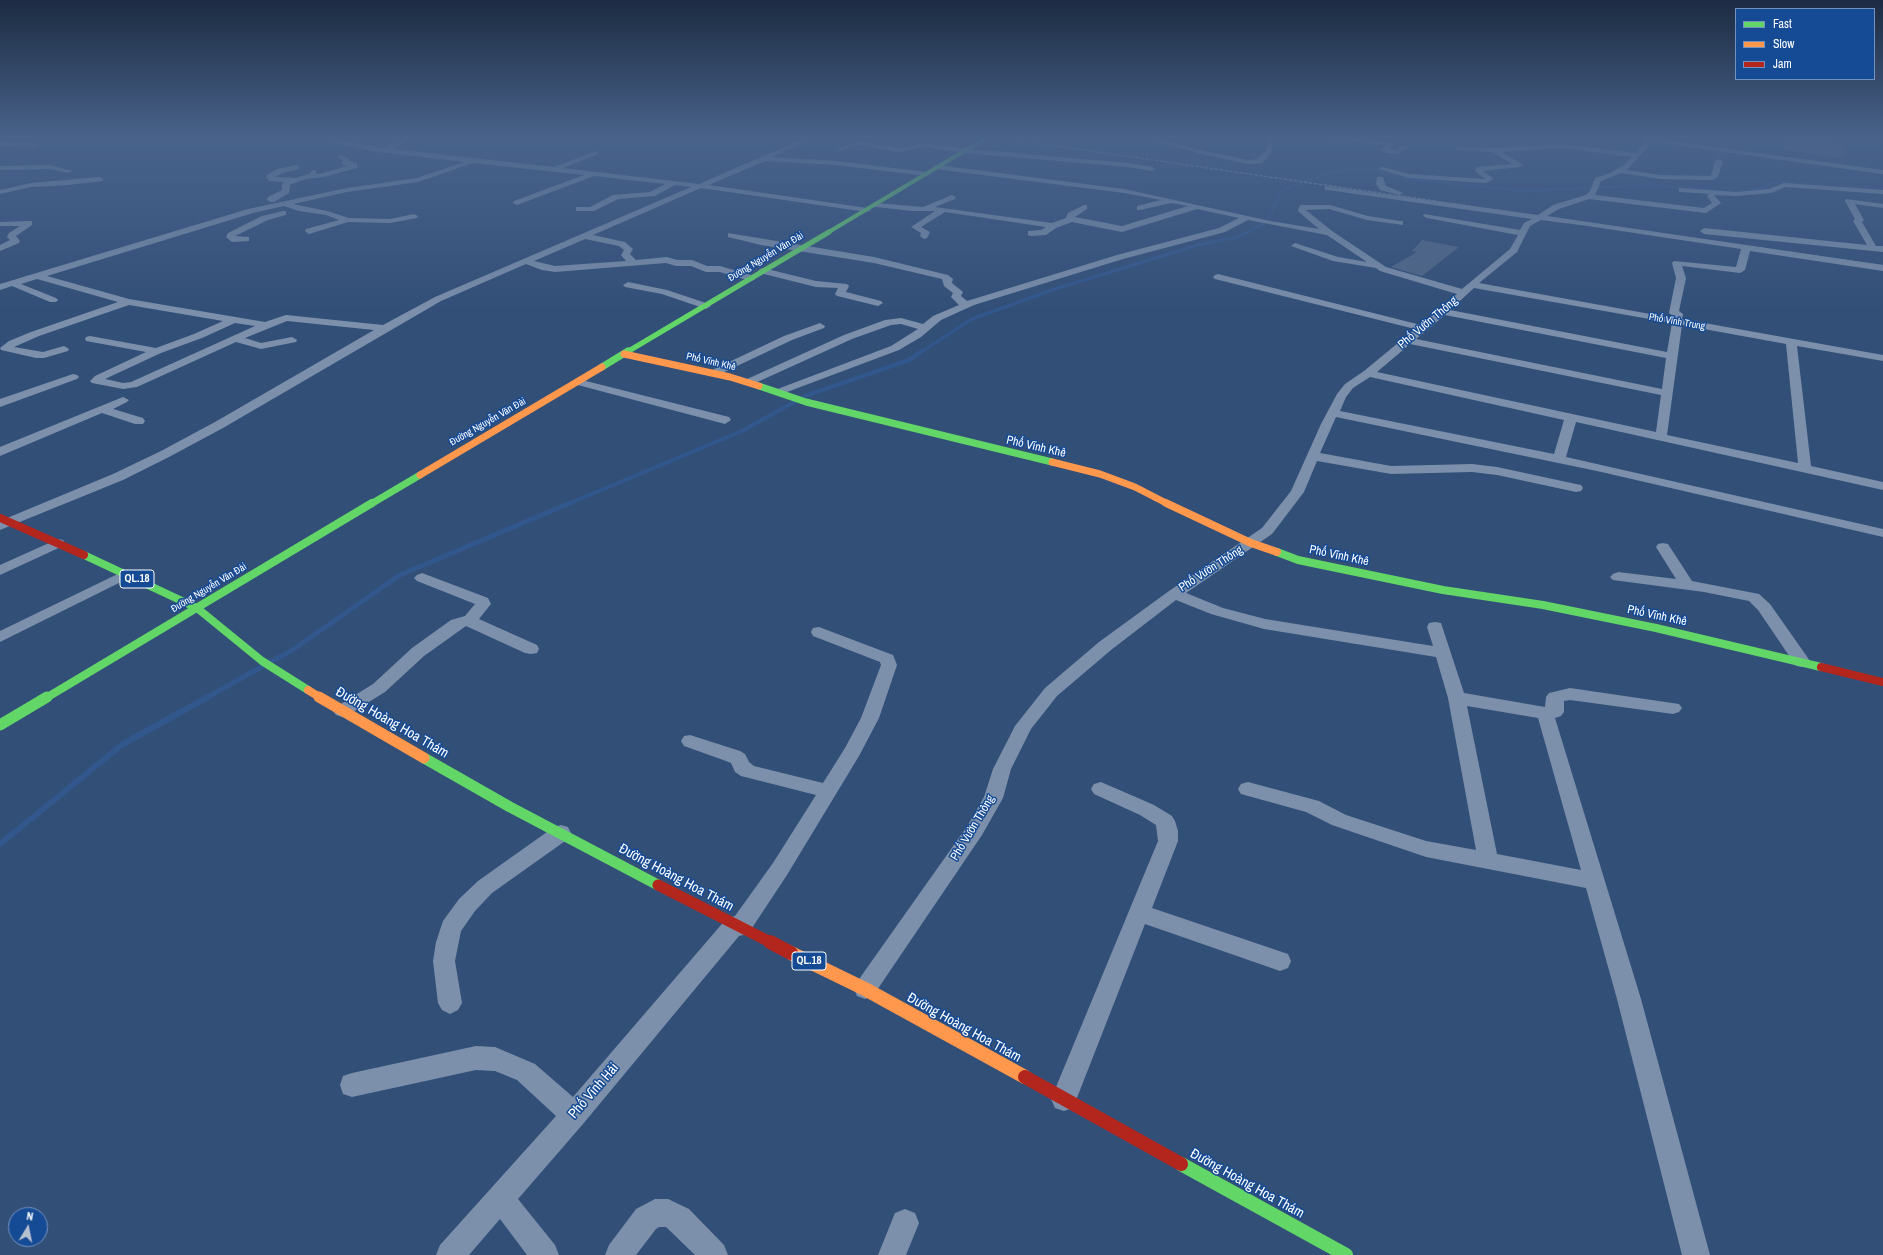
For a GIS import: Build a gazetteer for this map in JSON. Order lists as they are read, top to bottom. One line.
{"streets":{"street":["Đường Nguyễn Văn Đài","Phố Vĩnh Trung","Phố Vườn Thông","Phố Vĩnh Khê","QL.18","Đường Hoàng Hoa Thám","Phố Vĩnh Hải"]},"crossings":[["Đường Nguyễn Văn Đài","Phố Vĩnh Khê"],["Đường Nguyễn Văn Đài","Đường Hoàng Hoa Thám"],["Phố Vĩnh Trung","Phố Vườn Thông"],["Phố Vườn Thông","Phố Vĩnh Khê"],["Phố Vườn Thông","Đường Hoàng Hoa Thám"],["Đường Hoàng Hoa Thám","Phố Vĩnh Hải"]],"legend":["Fast","Slow","Jam"],"north":"top"}
